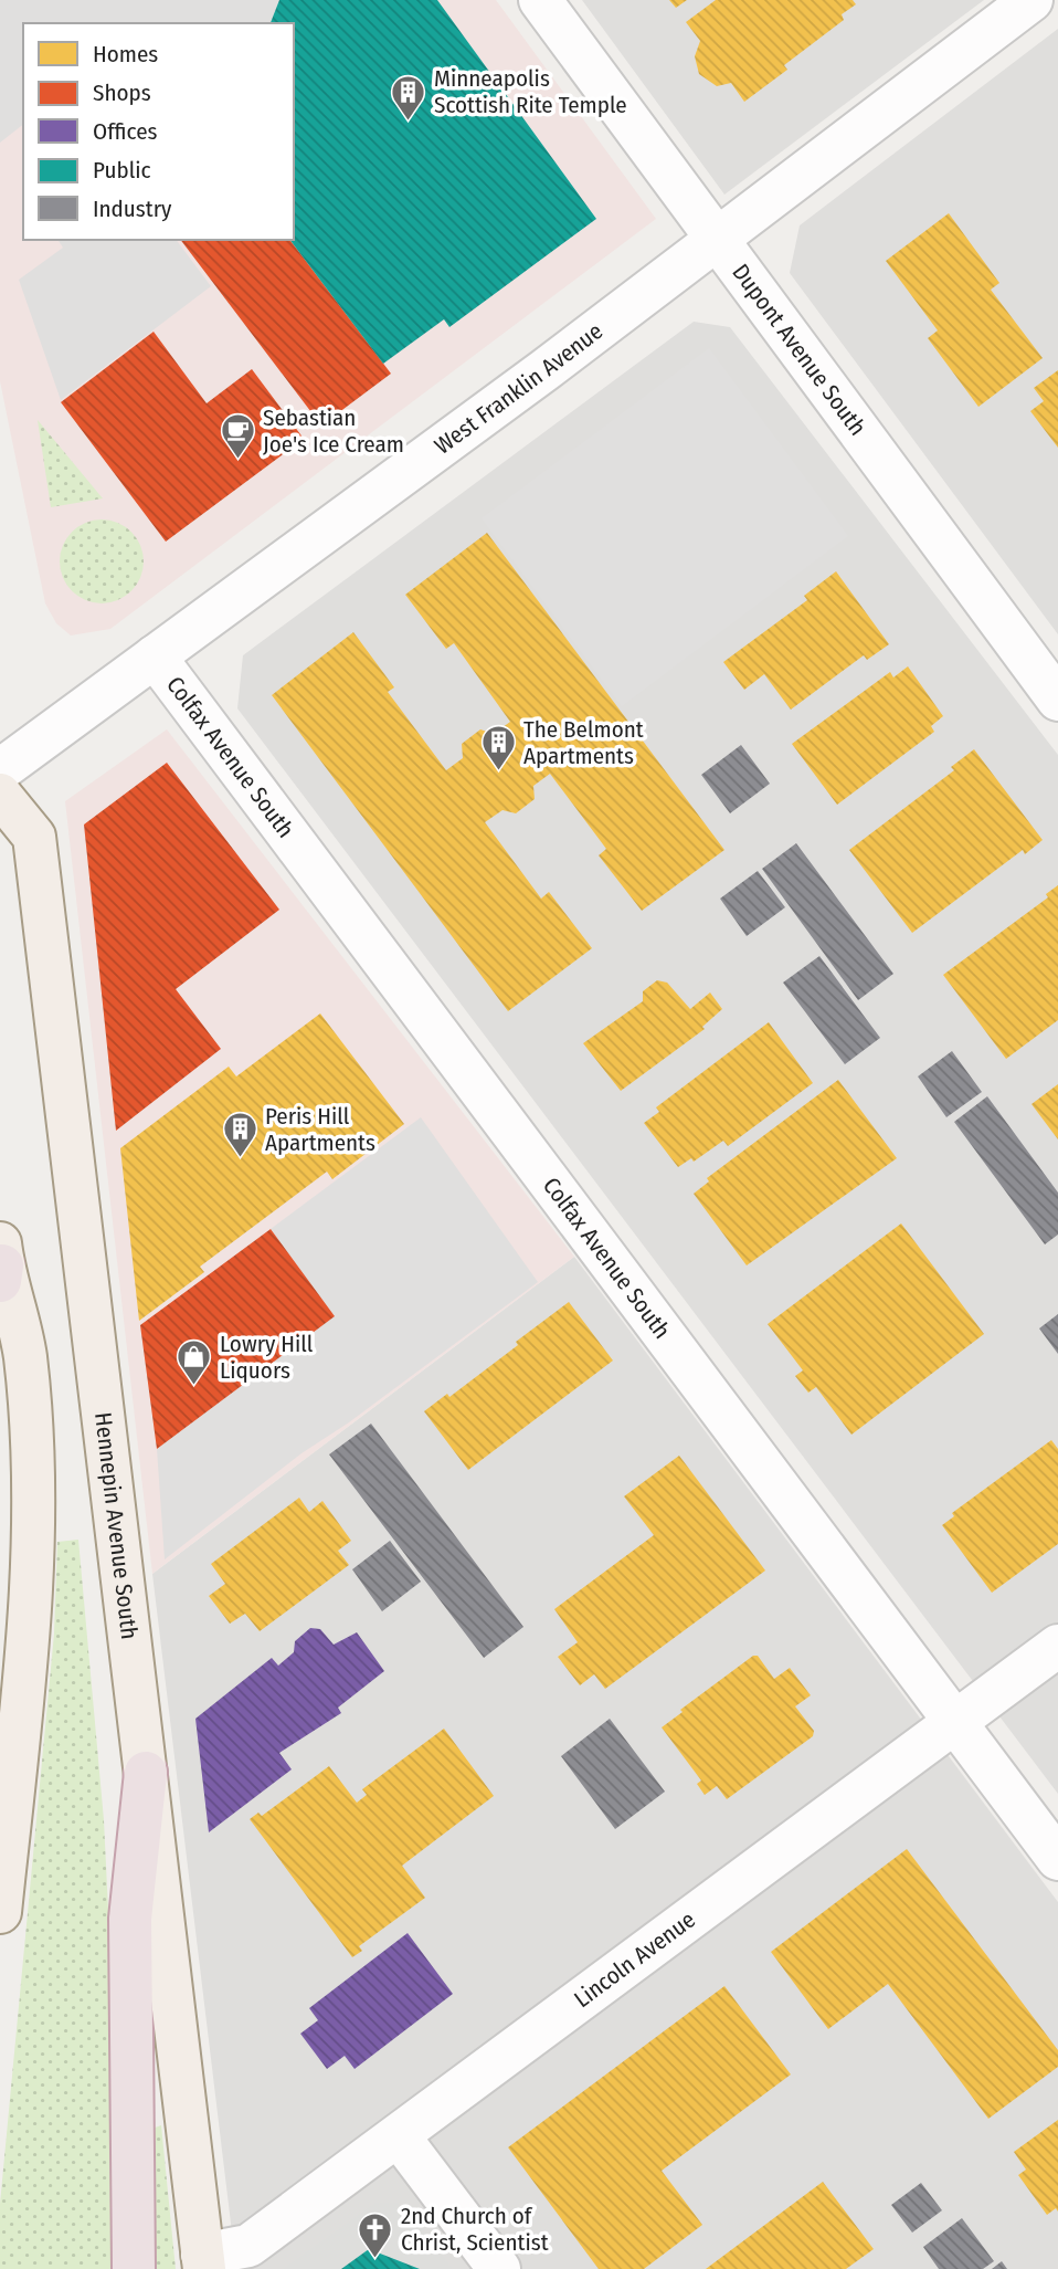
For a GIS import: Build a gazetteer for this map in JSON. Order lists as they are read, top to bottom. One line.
{"streets":{"main road":["Hennepin Avenue South"],"street":["Dupont Avenue South","West Franklin Avenue","Colfax Avenue South","Lincoln Avenue"]},"crossings":[["Dupont Avenue South","West Franklin Avenue"],["West Franklin Avenue","Colfax Avenue South"],["Colfax Avenue South","Lincoln Avenue"],["Hennepin Avenue South","Lincoln Avenue"]],"places":{"building":["Minneapolis Scottish Rite Temple","The Belmont Apartments","Peris Hill Apartments"],"cafe":["Sebastian Joe's Ice Cream"],"shop":["Lowry Hill Liquors"],"church":["2nd Church of Christ, Scientist"]},"legend":["Homes","Shops","Offices","Public","Industry"]}
